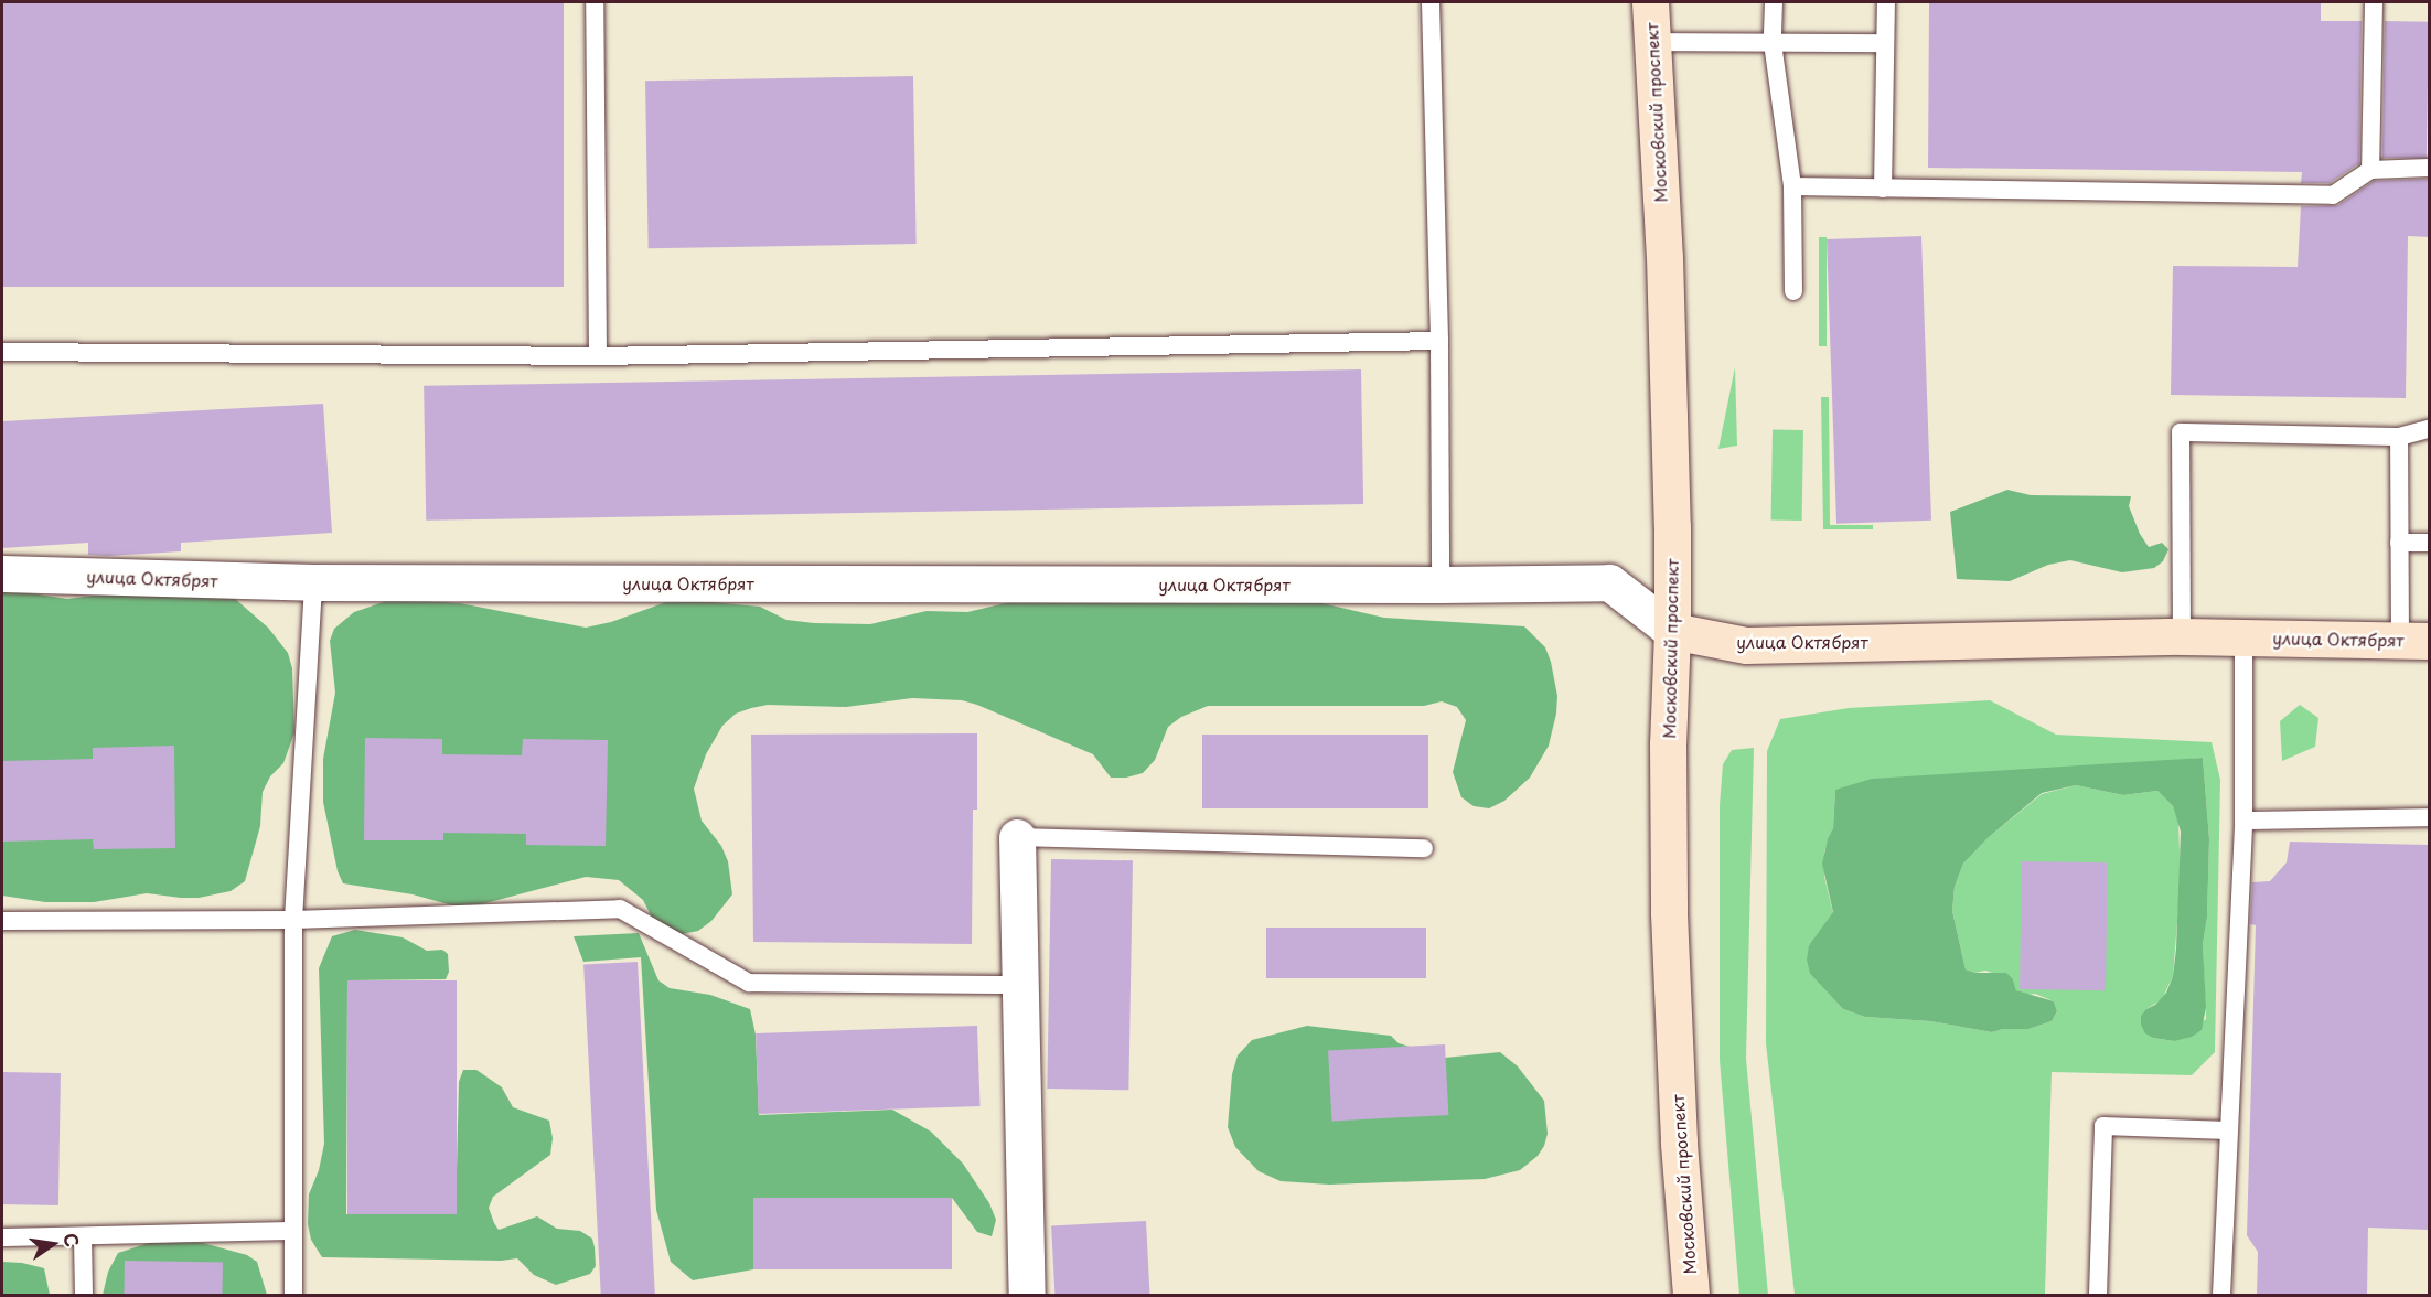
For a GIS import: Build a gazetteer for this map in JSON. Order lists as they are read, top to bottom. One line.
{"streets":{"main road":["Московский проспект","улица Октябрят"]},"crossings":[["Московский проспект","улица Октябрят"]],"north":"right"}
